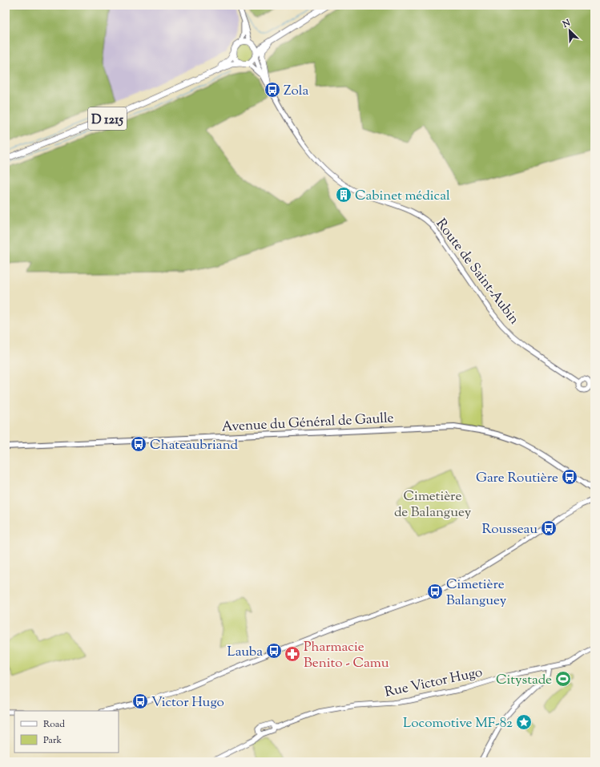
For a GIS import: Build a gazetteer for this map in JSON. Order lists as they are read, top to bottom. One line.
{"streets":{"main road":["D 1215","Avenue du Général de Gaulle"],"street":["Route de Saint-Aubin","Rue Victor Hugo"]},"parks":["Cimetière de Balanguey"],"places":{"bus stop":["Zola","Chateaubriand","Gare Routière","Rousseau","Cimetière Balanguey","Lauba","Victor Hugo"],"building":["Cabinet médical"],"pharmacy":["Pharmacie Benito - Camu"],"sports":["Citystade"],"place":["Locomotive MF-82"]},"legend":["Road","Park"],"north":"top left"}
